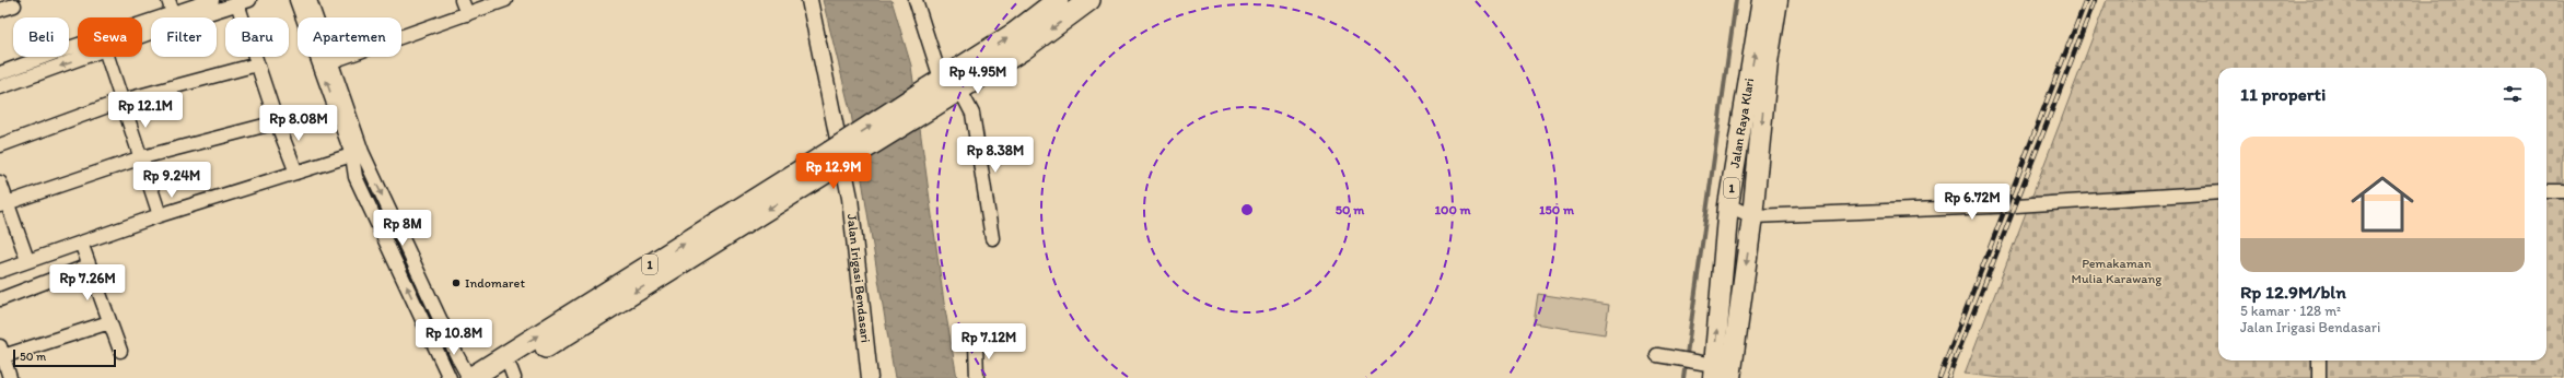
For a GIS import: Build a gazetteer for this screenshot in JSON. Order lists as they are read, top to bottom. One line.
{"streets":{"highway":["1"],"main road":["Jalan Raya Klari"],"street":["Jalan Irigasi Bendasari"]},"parks":["Pemakaman Mulia Karawang"],"places":["Indomaret"],"scale_bar":"50 m","page":{"chip":["Beli","Sewa","Filter","Baru","Apartemen"],"price":["Rp 4.95M","Rp 12.1M","Rp 8.08M","Rp 8.38M","Rp 12.9M","Rp 9.24M","Rp 6.72M","Rp 8M","Rp 7.26M","Rp 10.8M","Rp 7.12M"],"heading":"11 properti","list":[{"name":"Rp 12.9M/bln","note":"5 kamar · 128 m² · Jalan Irigasi Bendasari"}],"scale":"50 m"},"rings":["50 m","100 m","150 m"]}
